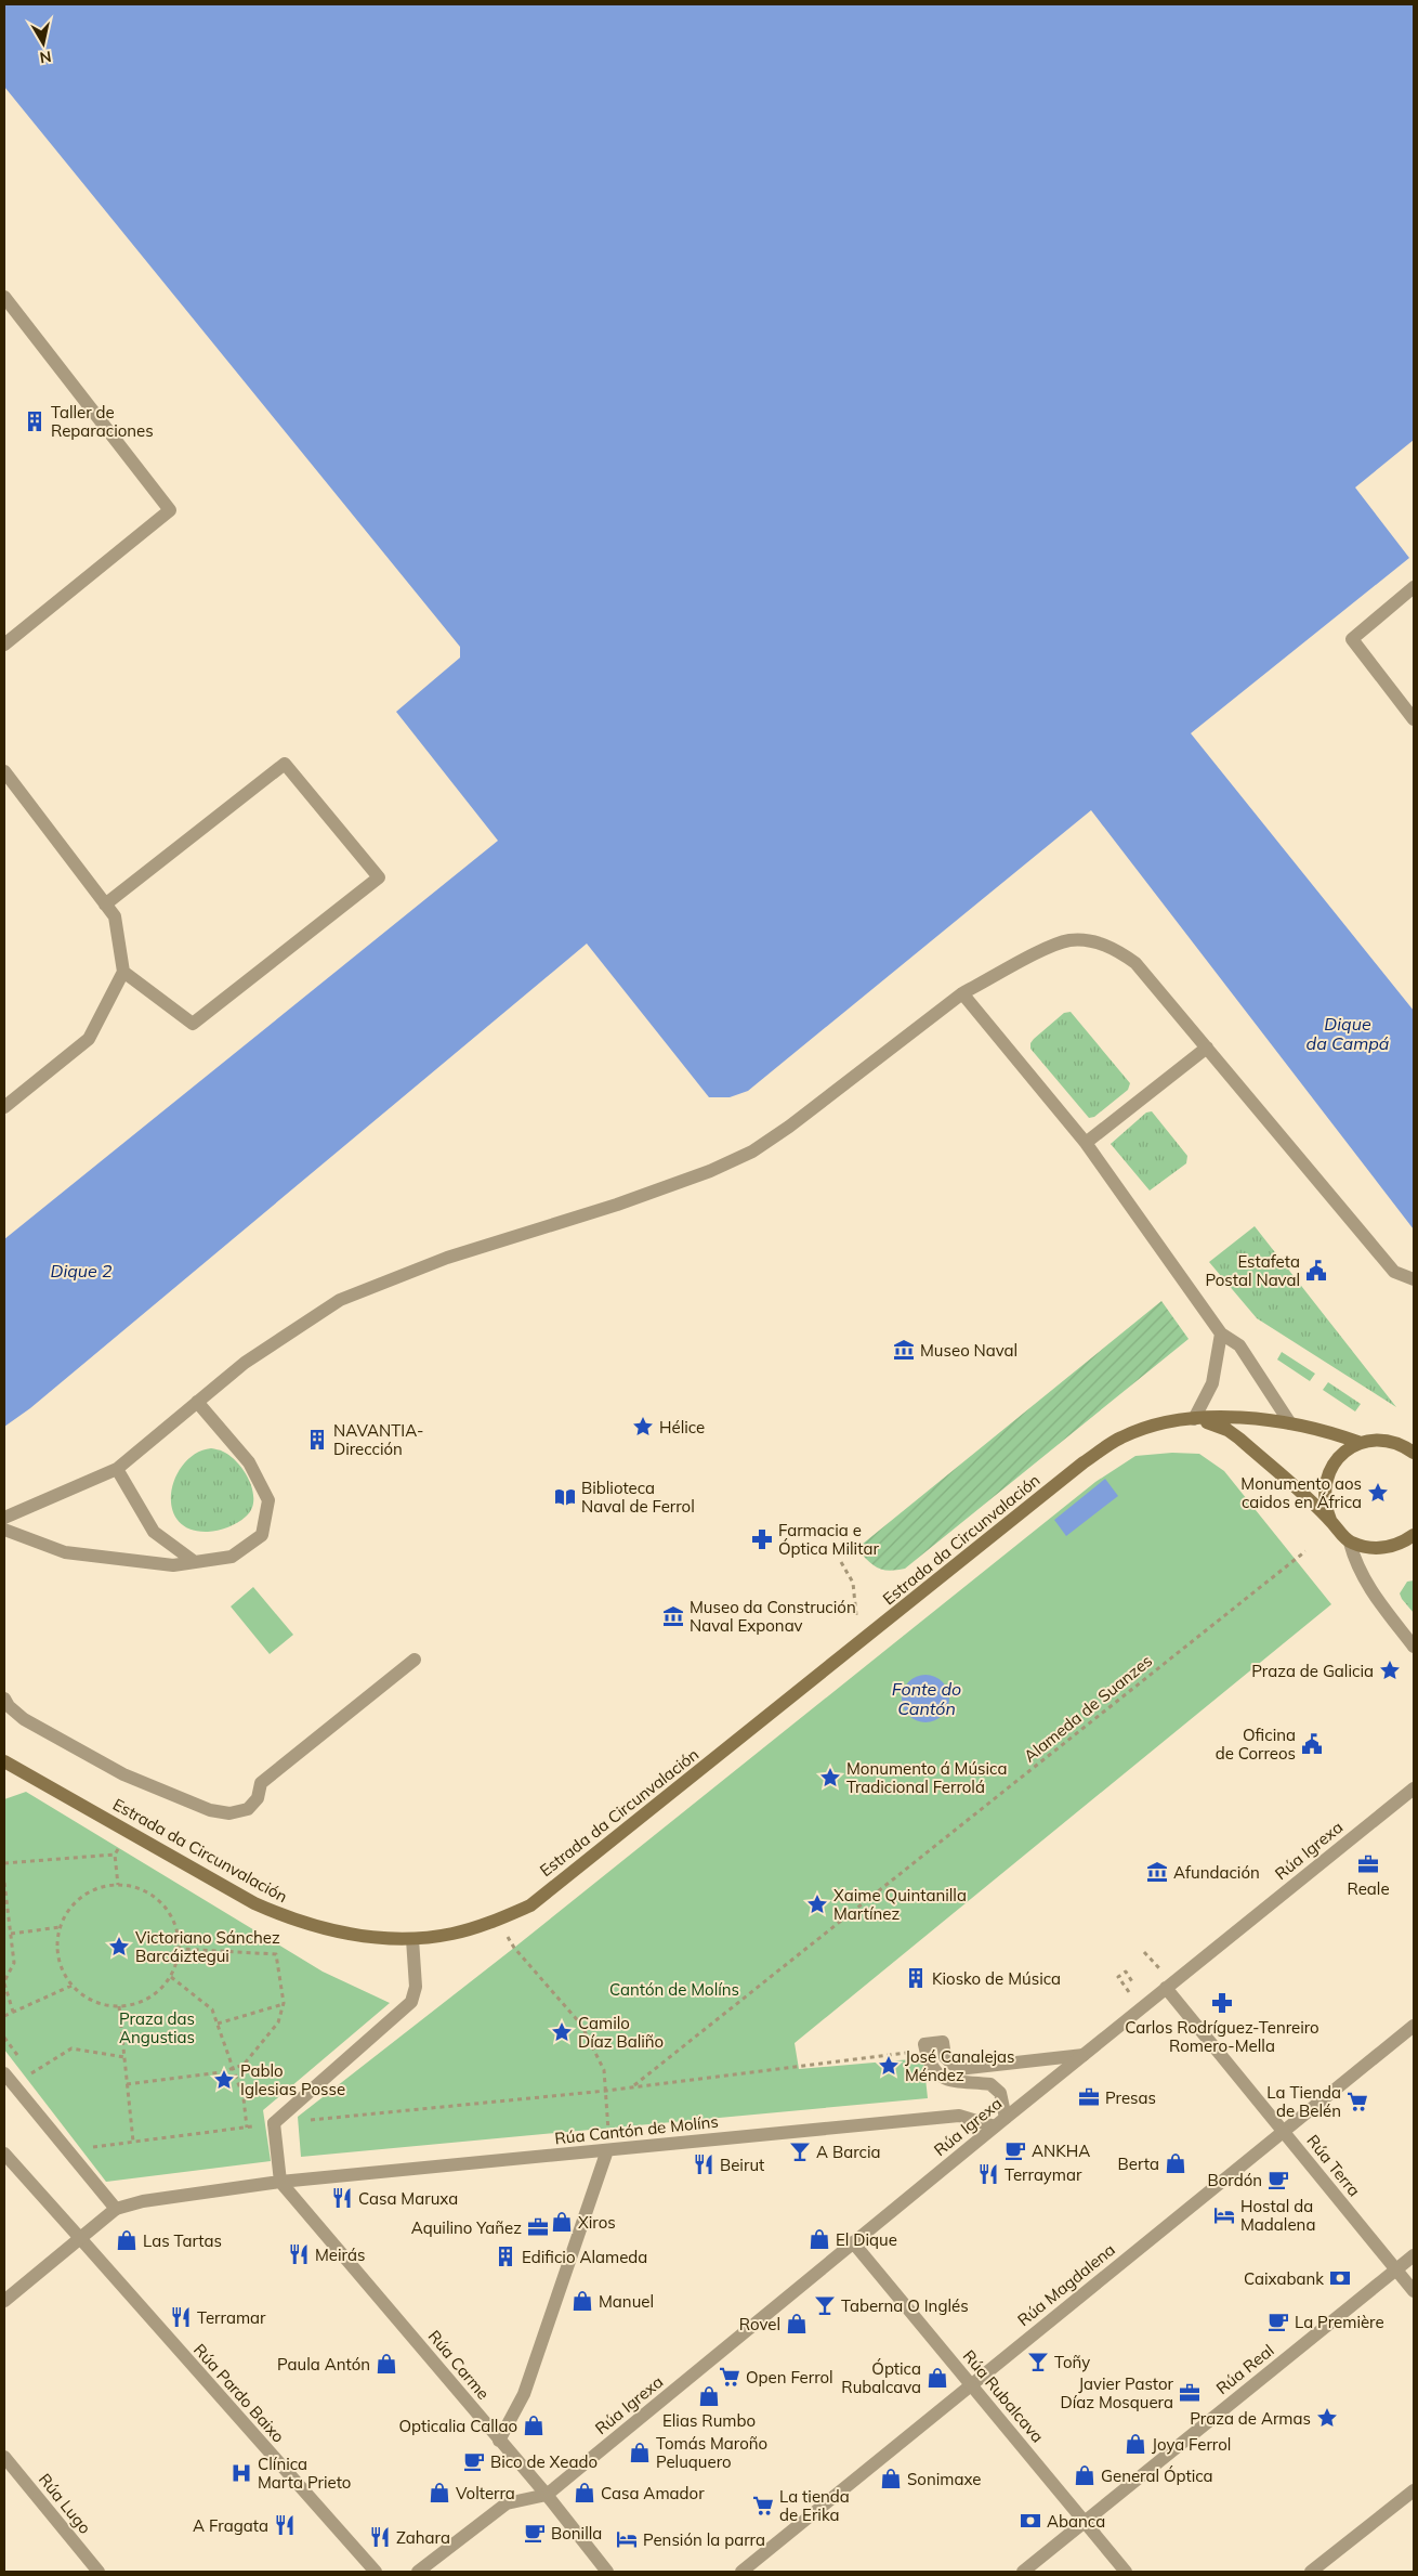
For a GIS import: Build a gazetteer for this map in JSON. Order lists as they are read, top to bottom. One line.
{"streets":{"main road":["Estrada da Circunvalación"],"street":["Rúa Igrexa","Rúa Cantón de Molíns","Rúa Terra","Rúa Magdalena","Rúa Carme","Rúa Real","Rúa Pardo Baixo","Rúa Rubalcava","Rúa Lugo"],"path":["Alameda de Suanzes"]},"crossings":[["Rúa Igrexa","Rúa Cantón de Molíns"],["Rúa Igrexa","Rúa Terra"],["Rúa Igrexa","Rúa Carme"],["Rúa Igrexa","Rúa Rubalcava"],["Rúa Cantón de Molíns","Rúa Carme"],["Rúa Terra","Rúa Magdalena"],["Rúa Terra","Rúa Real"],["Rúa Magdalena","Rúa Rubalcava"],["Rúa Real","Rúa Rubalcava"]],"water":["Dique da Campá","Dique 2","Fonte do Cantón"],"parks":["Cantón de Molíns","Praza das Angustias"],"places":{"building":["Taller de Reparaciones","NAVANTIA- Dirección","Kiosko de Música","Edificio Alameda"],"public building":["Estafeta Postal Naval","Oficina de Correos"],"museum":["Museo Naval","Museo da Construción Naval Exponav","Afundación"],"place":["Hélice","Monumento aos caidos en África","Praza de Galicia","Monumento á Música Tradicional Ferrolá","Xaime Quintanilla Martínez","Victoriano Sánchez Barcáiztegui","Camilo Díaz Baliño","José Canalejas Méndez","Pablo Iglesias Posse","Praza de Armas"],"library":["Biblioteca Naval de Ferrol"],"pharmacy":["Farmacia e Óptica Militar","Carlos Rodríguez-Tenreiro Romero-Mella"],"office":["Reale","Presas","Aquilino Yañez","Javier Pastor Díaz Mosquera"],"supermarket":["La Tienda de Belén","Open Ferrol","La tienda de Erika"],"cafe":["ANKHA","Bordón","La Première","Bico de Xeado","Bonilla"],"bar":["A Barcia","Taberna O Inglés","Toñy"],"shop":["Berta","Xiros","El Dique","Las Tartas","Manuel","Rovel","Paula Antón","Óptica Rubalcava","Elias Rumbo","Opticalia Callao","Joya Ferrol","Tomás Maroño Peluquero","General Óptica","Sonimaxe","Volterra","Casa Amador"],"restaurant":["Beirut","Terraymar","Casa Maruxa","Meirás","Terramar","A Fragata","Zahara"],"hotel":["Hostal da Madalena","Pensión la parra"],"bank":["Caixabank","Abanca"],"hospital":["Clínica Marta Prieto"]},"north":"bottom"}
